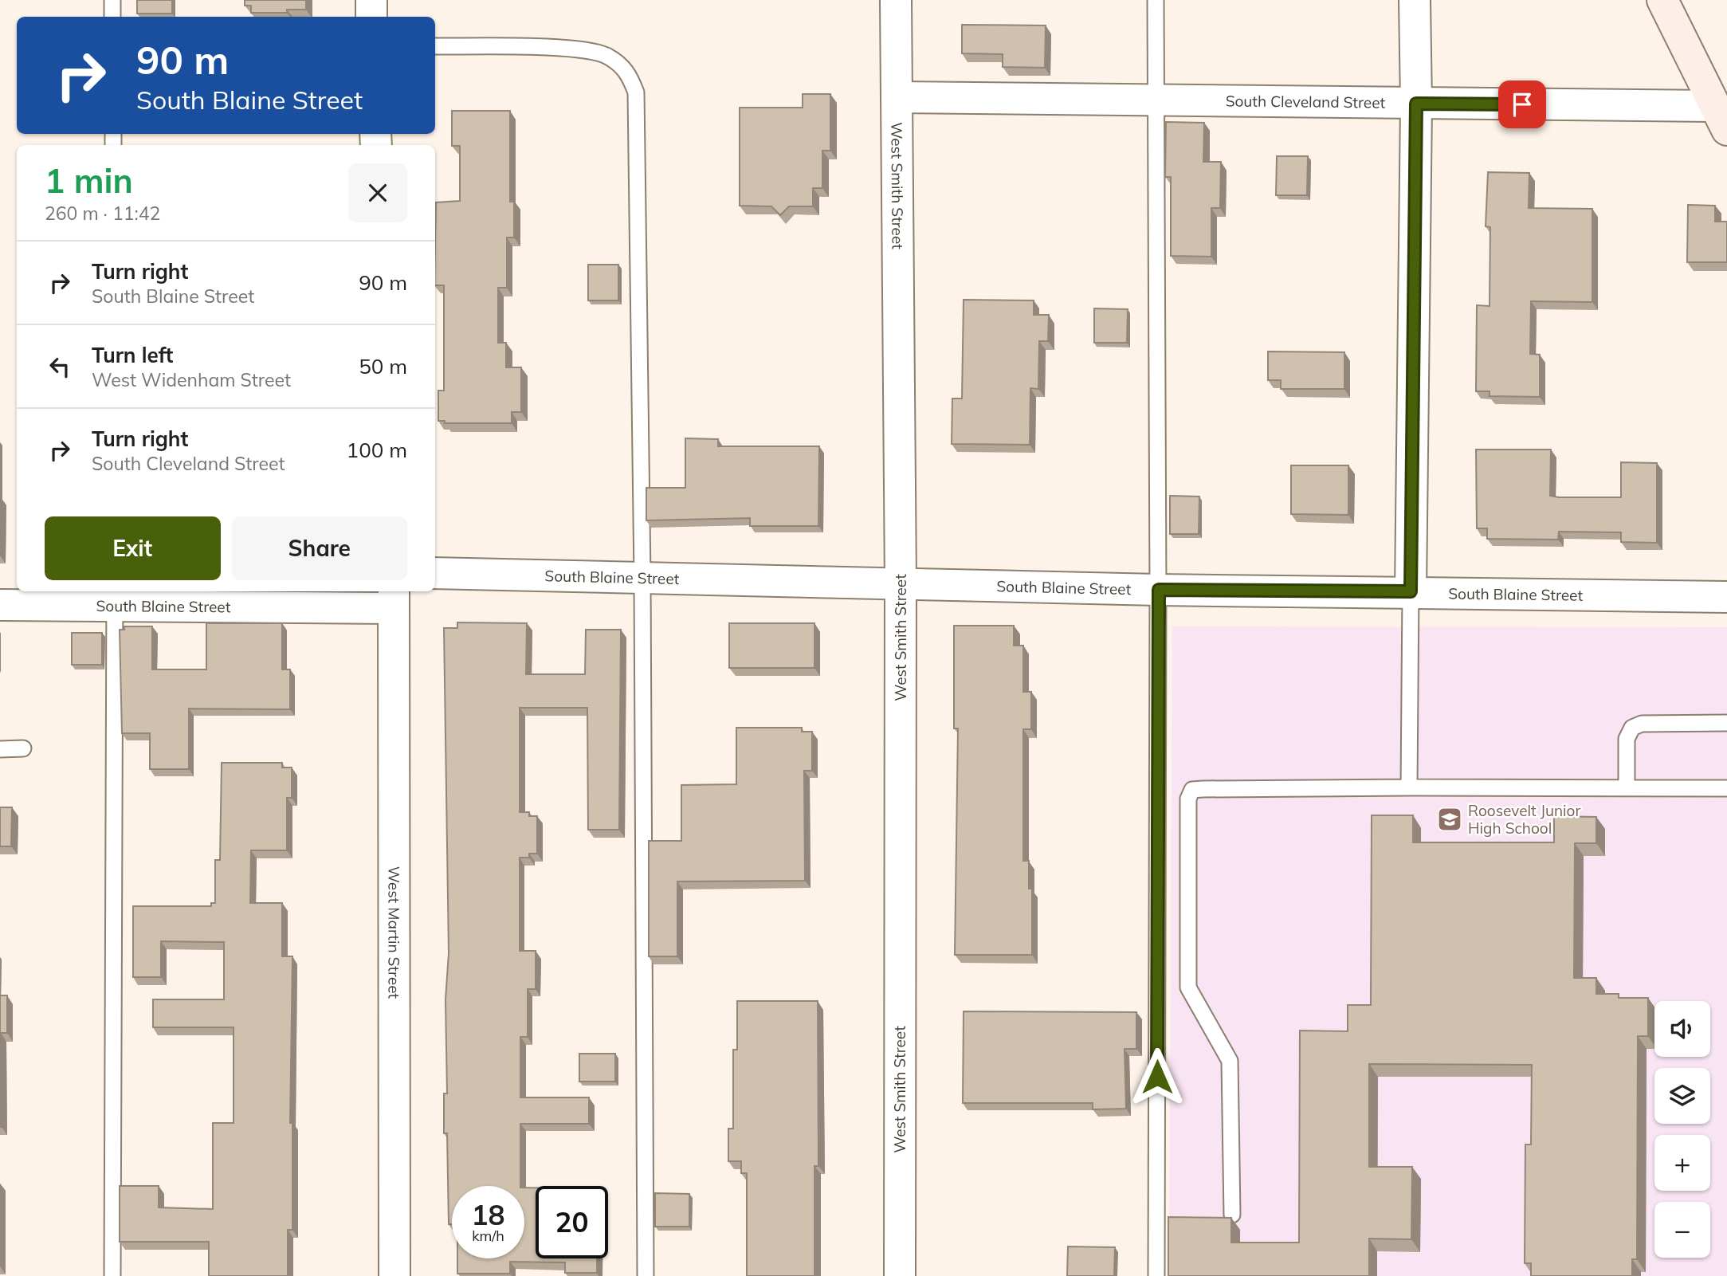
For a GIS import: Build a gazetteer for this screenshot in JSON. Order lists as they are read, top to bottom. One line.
{"streets":{"street":["South Cleveland Street","West Smith Street","South Blaine Street","West Martin Street"]},"crossings":[["South Cleveland Street","West Smith Street"],["West Smith Street","South Blaine Street"],["South Blaine Street","West Martin Street"]],"places":{"school or university":["Roosevelt Junior High School"]},"page":{"turn":["90 m","South Blaine Street"],"heading":["1 min","260 m · 11:42"],"list":[{"name":"Turn right","note":"South Blaine Street","value":"90 m"},{"name":"Turn left","note":"West Widenham Street","value":"50 m"},{"name":"Turn right","note":"South Cleveland Street","value":"100 m"}],"buttons":["Exit","Share"],"map_buttons":["+","−"],"speed":"18 km/h","limit":"20"}}
